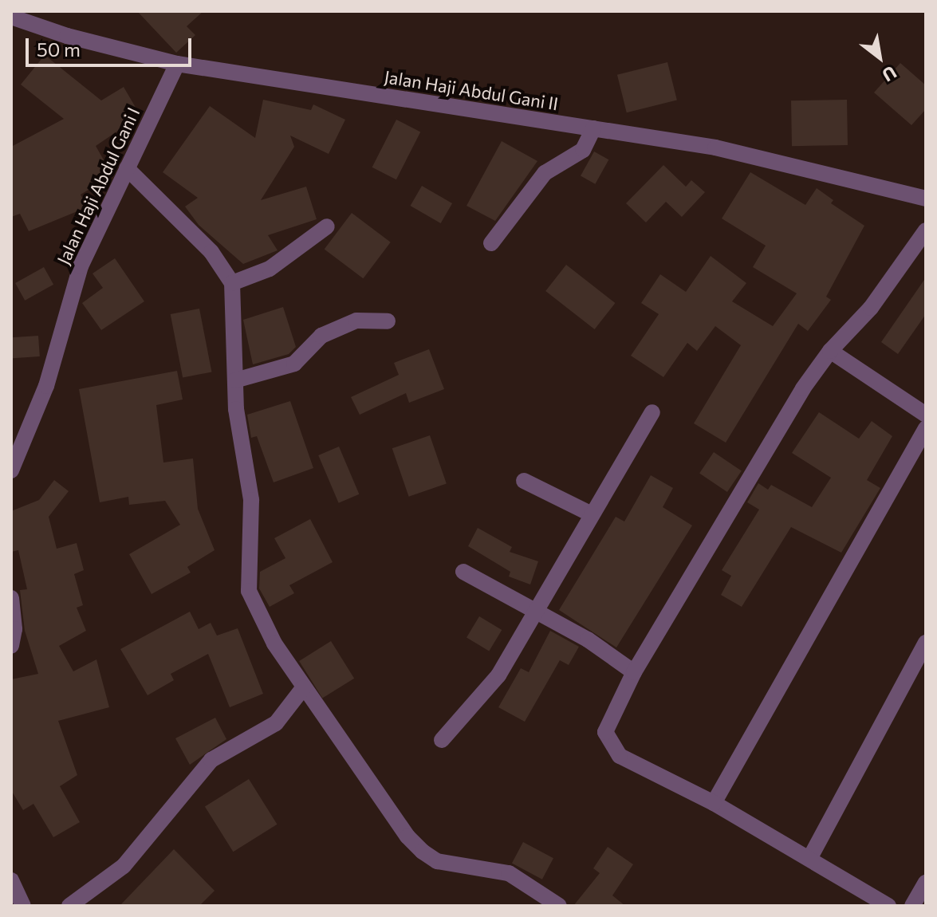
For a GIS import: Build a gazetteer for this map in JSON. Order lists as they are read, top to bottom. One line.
{"streets":{"street":["Jalan Haji Abdul Gani II","Jalan Haji Abdul Gani I"]},"crossings":[["Jalan Haji Abdul Gani II","Jalan Haji Abdul Gani I"]],"scale_bar":"50 m","north":"bottom right"}
